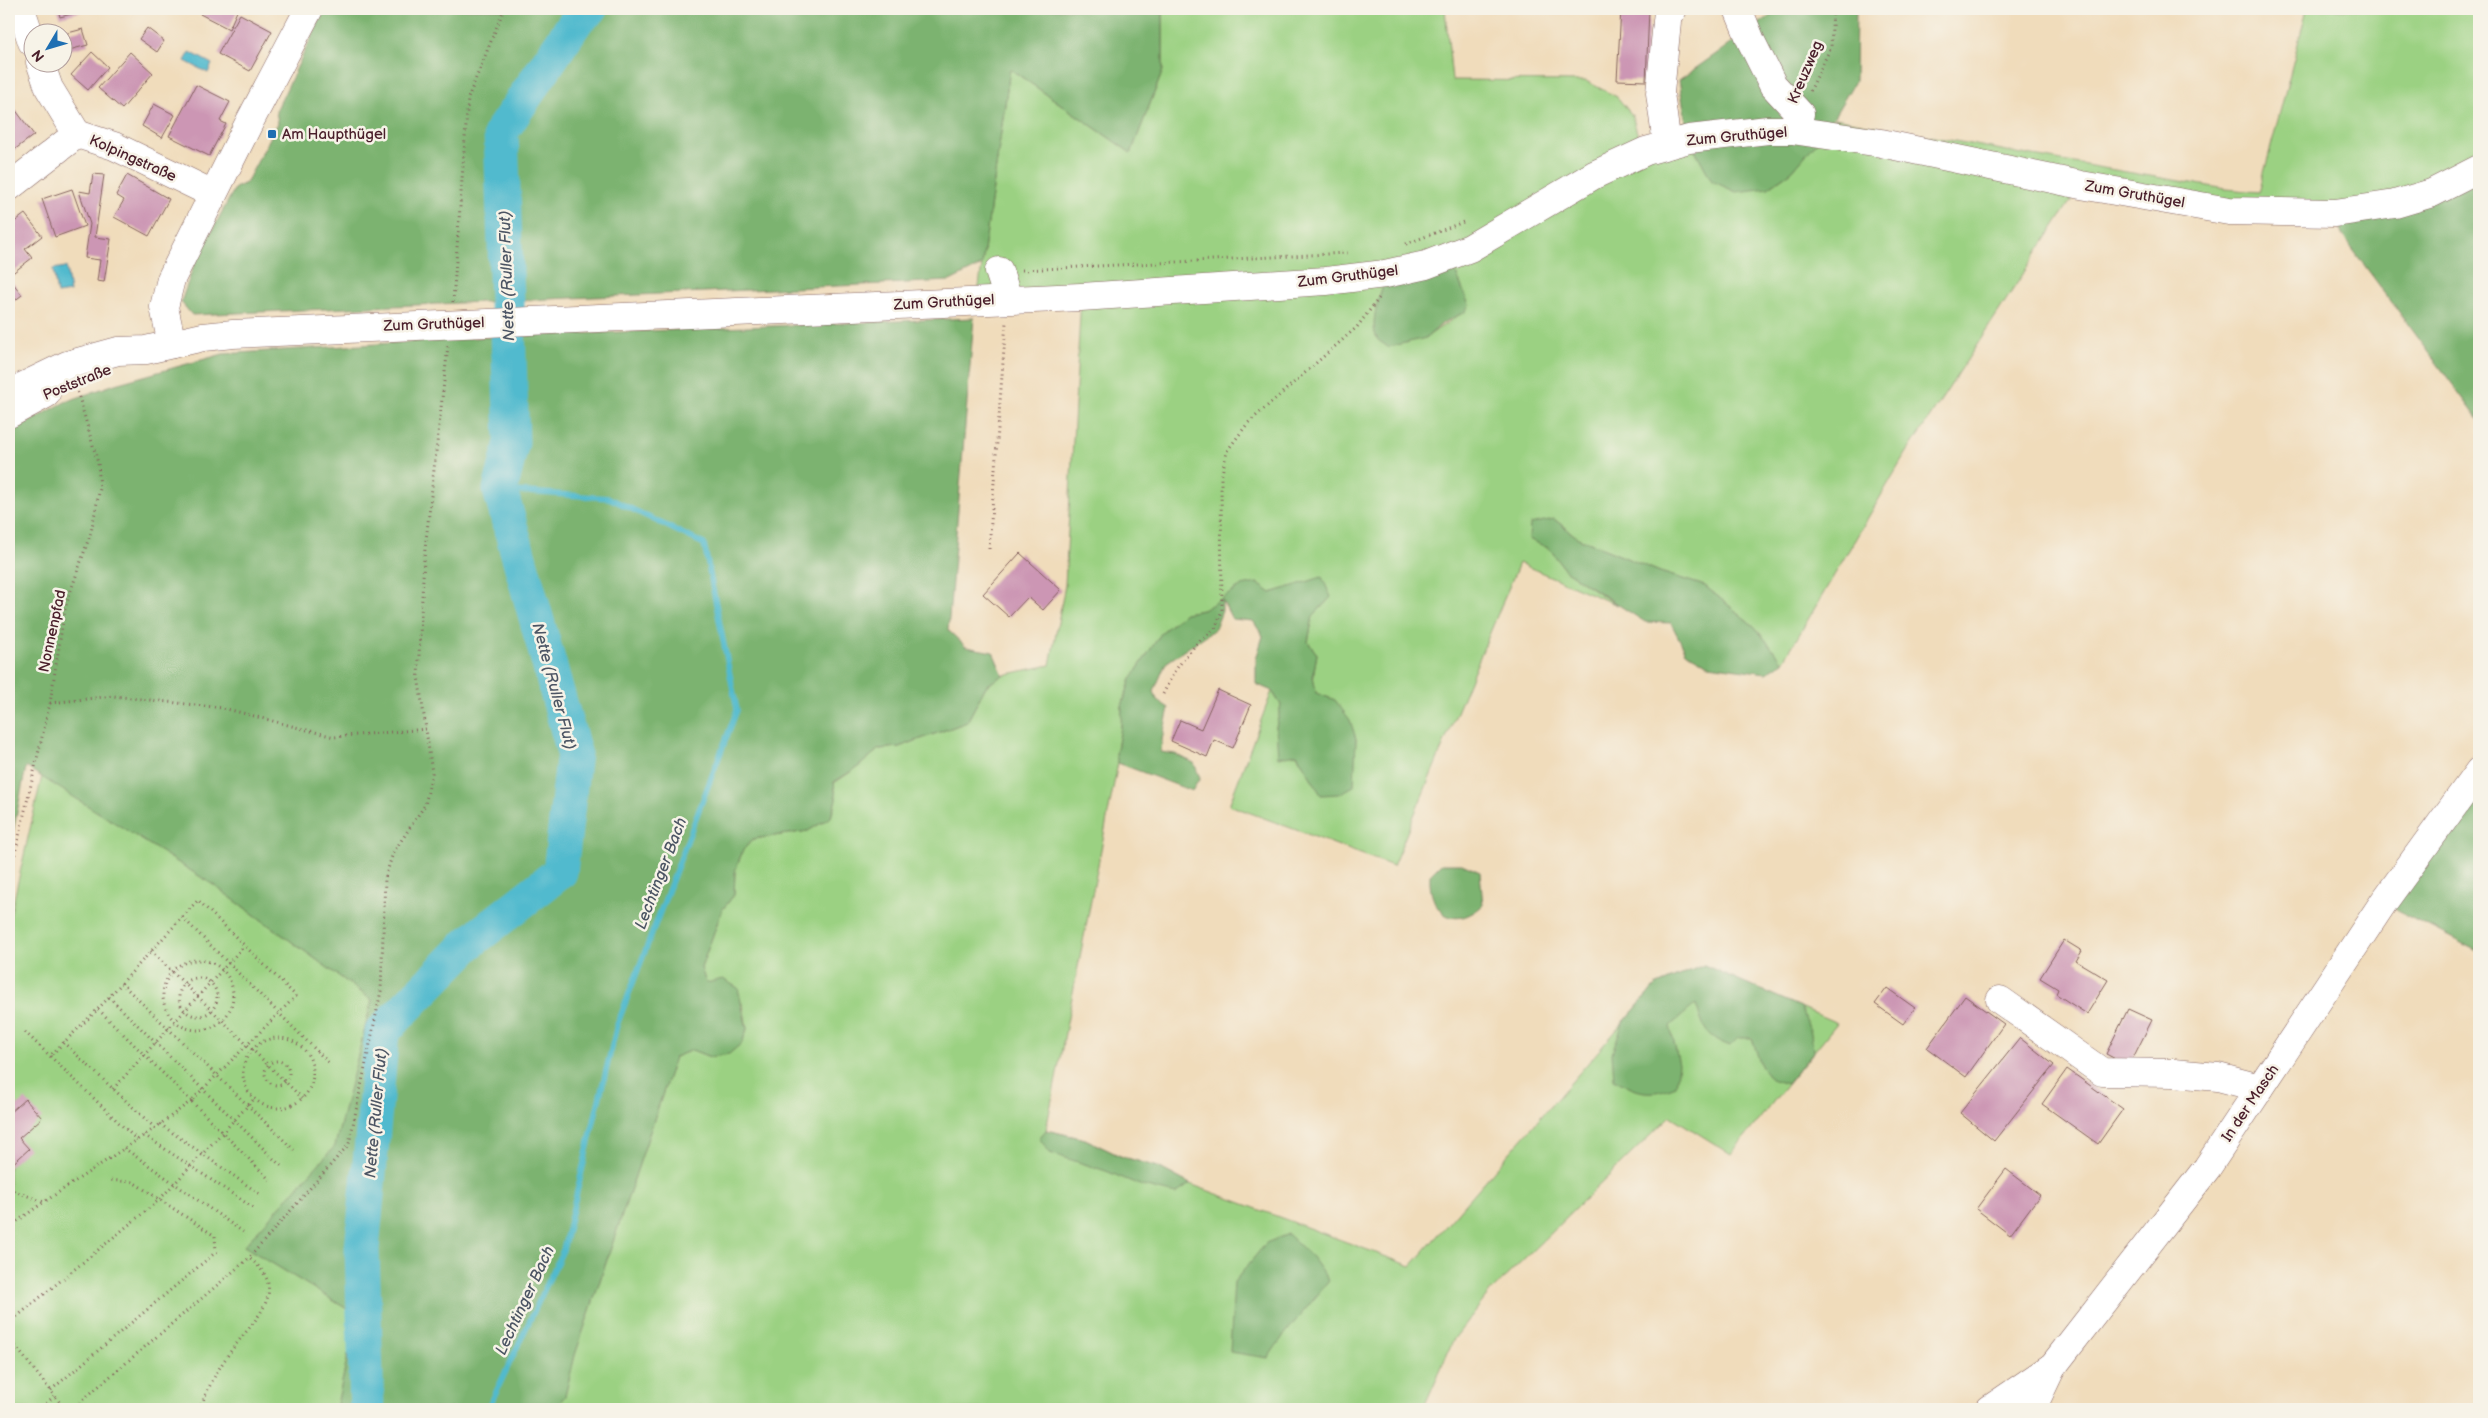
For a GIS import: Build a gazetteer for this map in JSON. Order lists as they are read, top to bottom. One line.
{"streets":{"street":["Zum Gruthügel","Kolpingstraße","Poststraße","In der Masch"],"path":["Kreuzweg","Nonnenpfad"]},"crossings":[["Zum Gruthügel","Poststraße"]],"water":["Nette (Ruller Flut)","Lechtinger Bach"],"places":{"transit":["Am Haupthügel"]},"north":"bottom left"}
